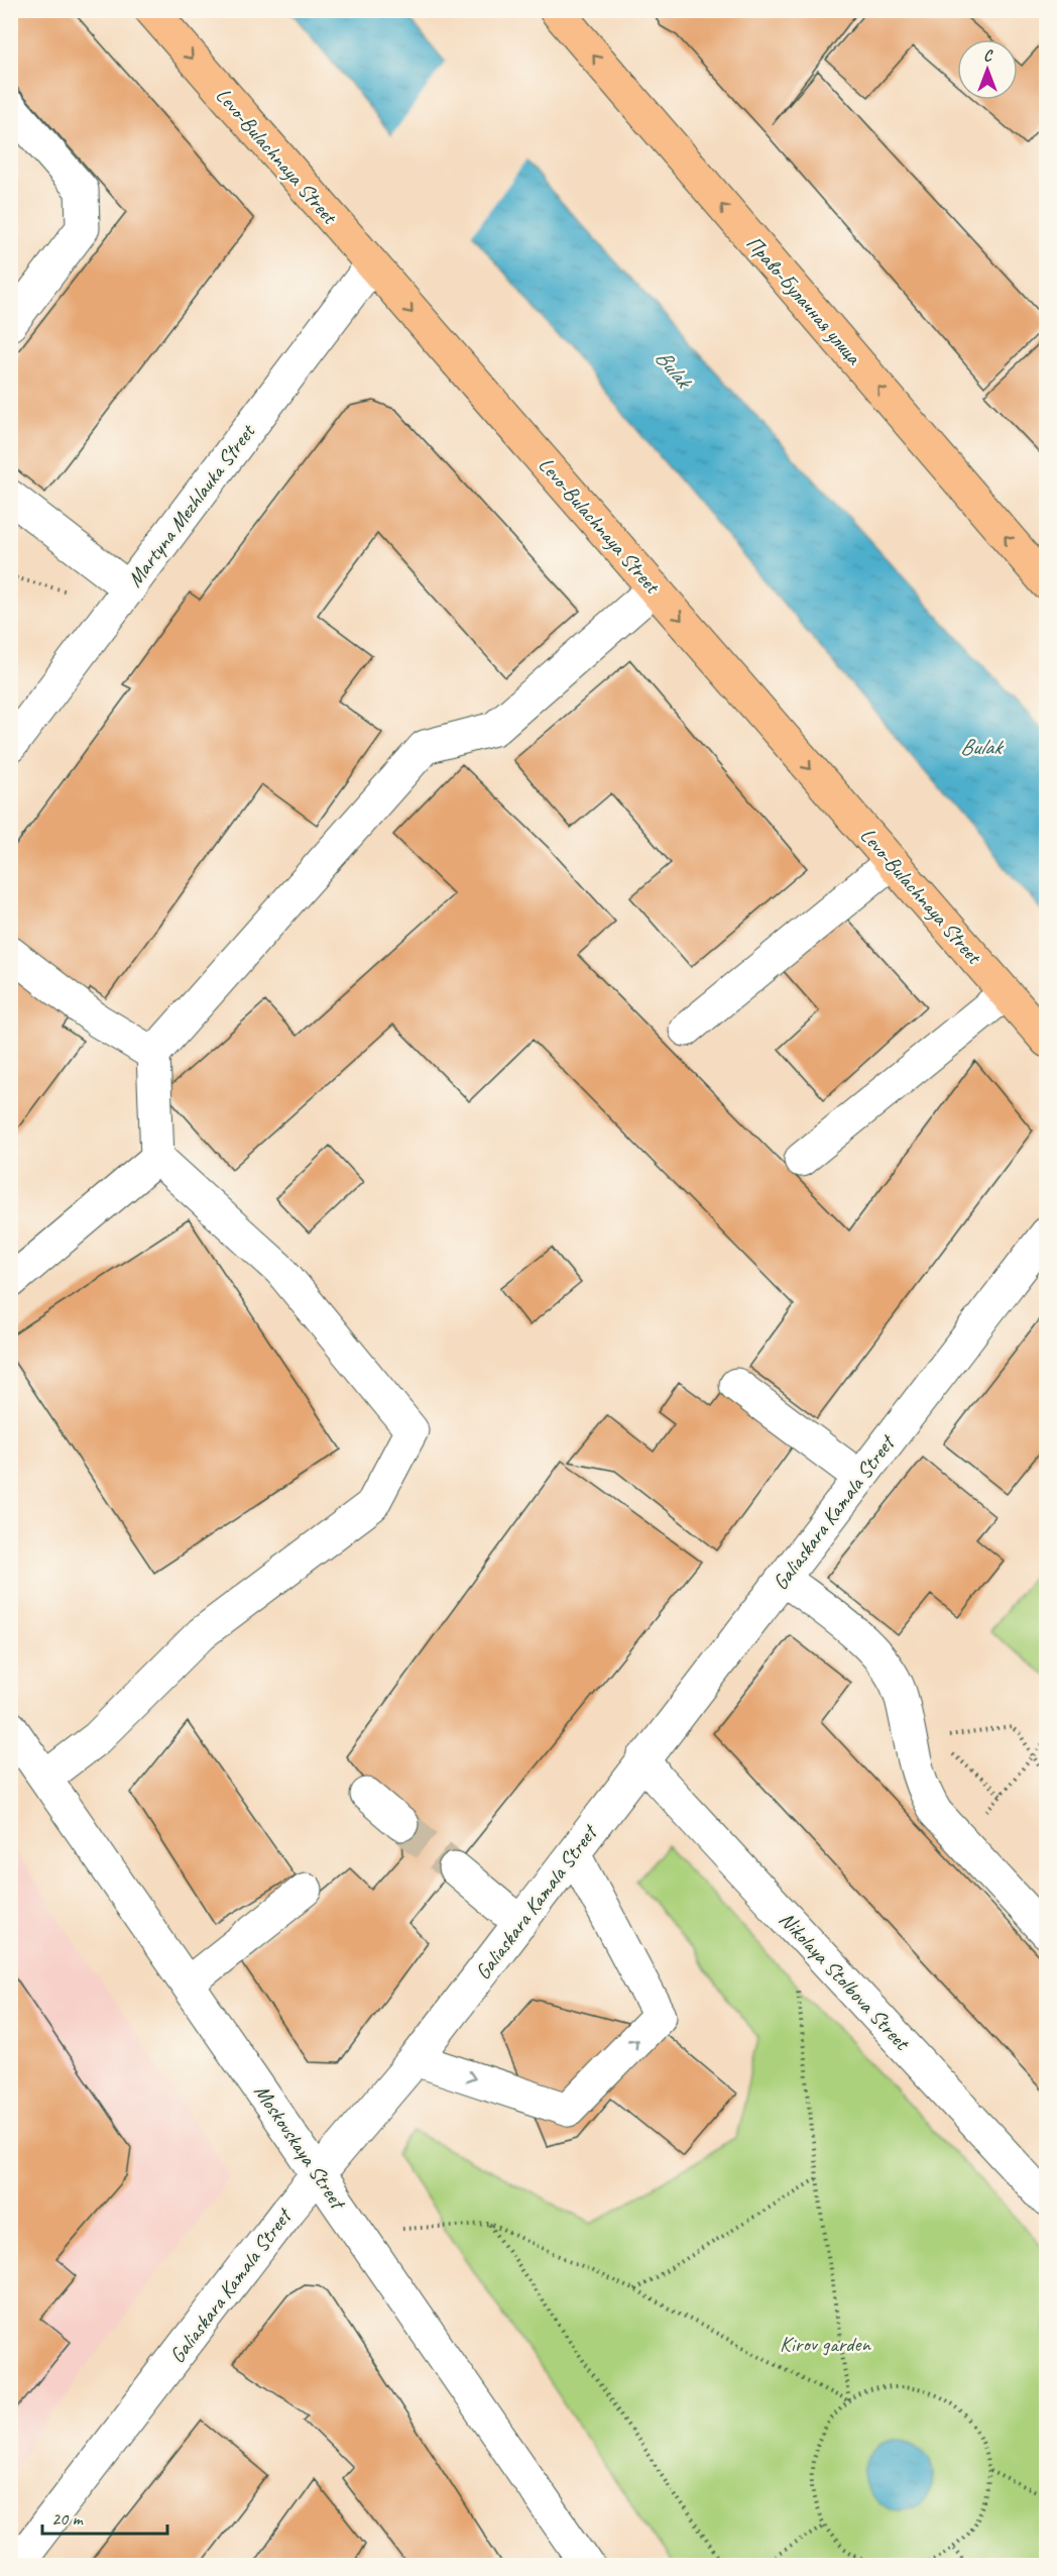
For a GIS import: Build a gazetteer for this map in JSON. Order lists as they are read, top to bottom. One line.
{"streets":{"main road":["Levo-Bulachnaya Street","Право-Булачная улица"],"street":["Martyna Mezhlauka Street","Galiaskara Kamala Street","Nikolaya Stolbova Street","Moskovskaya Street"]},"crossings":[["Levo-Bulachnaya Street","Martyna Mezhlauka Street"],["Galiaskara Kamala Street","Nikolaya Stolbova Street"],["Galiaskara Kamala Street","Moskovskaya Street"]],"one_way":["Levo-Bulachnaya Street","Право-Булачная улица"],"water":["Bulak"],"parks":["Kirov garden"],"scale_bar":"20 m","north":"top"}
